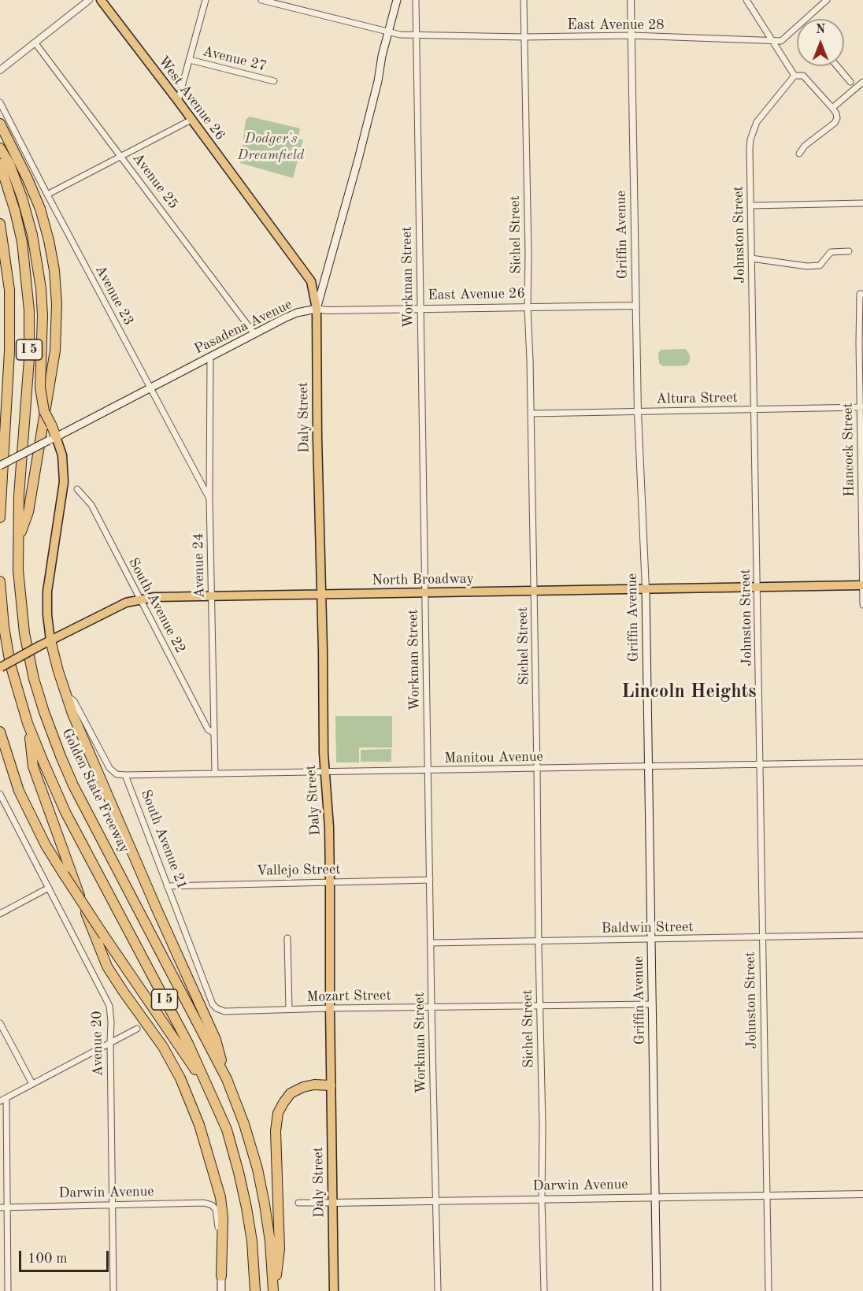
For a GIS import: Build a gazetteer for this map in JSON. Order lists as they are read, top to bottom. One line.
{"streets":{"highway":["I 5","Golden State Freeway"],"main road":["West Avenue 26","Griffin Avenue","Pasadena Avenue","Daly Street","North Broadway"],"street":["East Avenue 28","Avenue 27","Avenue 25","Sichel Street","Johnston Street","Workman Street","East Avenue 26","Avenue 23","Altura Street","Hancock Street","Avenue 24","South Avenue 22","Manitou Avenue","South Avenue 21","Vallejo Street","Baldwin Street","Mozart Street","Avenue 20","Darwin Avenue"]},"crossings":[["East Avenue 28","Sichel Street"],["East Avenue 28","Griffin Avenue"],["East Avenue 28","Workman Street"],["West Avenue 26","East Avenue 26"],["West Avenue 26","Pasadena Avenue"],["West Avenue 26","Daly Street"],["Avenue 25","Pasadena Avenue"],["Sichel Street","East Avenue 26"],["Sichel Street","Altura Street"],["Sichel Street","North Broadway"],["Sichel Street","Manitou Avenue"],["Sichel Street","Baldwin Street"],["Sichel Street","Mozart Street"],["Sichel Street","Darwin Avenue"],["Griffin Avenue","East Avenue 26"],["Griffin Avenue","Altura Street"],["Griffin Avenue","North Broadway"],["Griffin Avenue","Manitou Avenue"],["Griffin Avenue","Baldwin Street"],["Griffin Avenue","Mozart Street"],["Griffin Avenue","Darwin Avenue"],["Johnston Street","Altura Street"],["Johnston Street","North Broadway"],["Johnston Street","Manitou Avenue"],["Johnston Street","Baldwin Street"],["Johnston Street","Darwin Avenue"],["Workman Street","East Avenue 26"],["Workman Street","North Broadway"],["Workman Street","Manitou Avenue"],["Workman Street","Vallejo Street"],["Workman Street","Baldwin Street"],["Workman Street","Mozart Street"],["Workman Street","Darwin Avenue"],["East Avenue 26","Pasadena Avenue"],["East Avenue 26","Daly Street"],["Avenue 23","Pasadena Avenue"],["Avenue 23","Avenue 24"],["Pasadena Avenue","Daly Street"],["Pasadena Avenue","Avenue 24"],["Altura Street","Hancock Street"],["Daly Street","North Broadway"],["Daly Street","Manitou Avenue"],["Daly Street","Vallejo Street"],["Daly Street","Mozart Street"],["Daly Street","Darwin Avenue"],["Hancock Street","North Broadway"],["Avenue 24","North Broadway"],["Avenue 24","South Avenue 22"],["Avenue 24","Manitou Avenue"],["North Broadway","South Avenue 22"],["Manitou Avenue","South Avenue 21"],["South Avenue 21","Vallejo Street"],["South Avenue 21","Mozart Street"],["Avenue 20","Darwin Avenue"]],"districts":["Lincoln Heights"],"parks":["Dodger's Dreamfield"],"scale_bar":"100 m","north":"top"}
